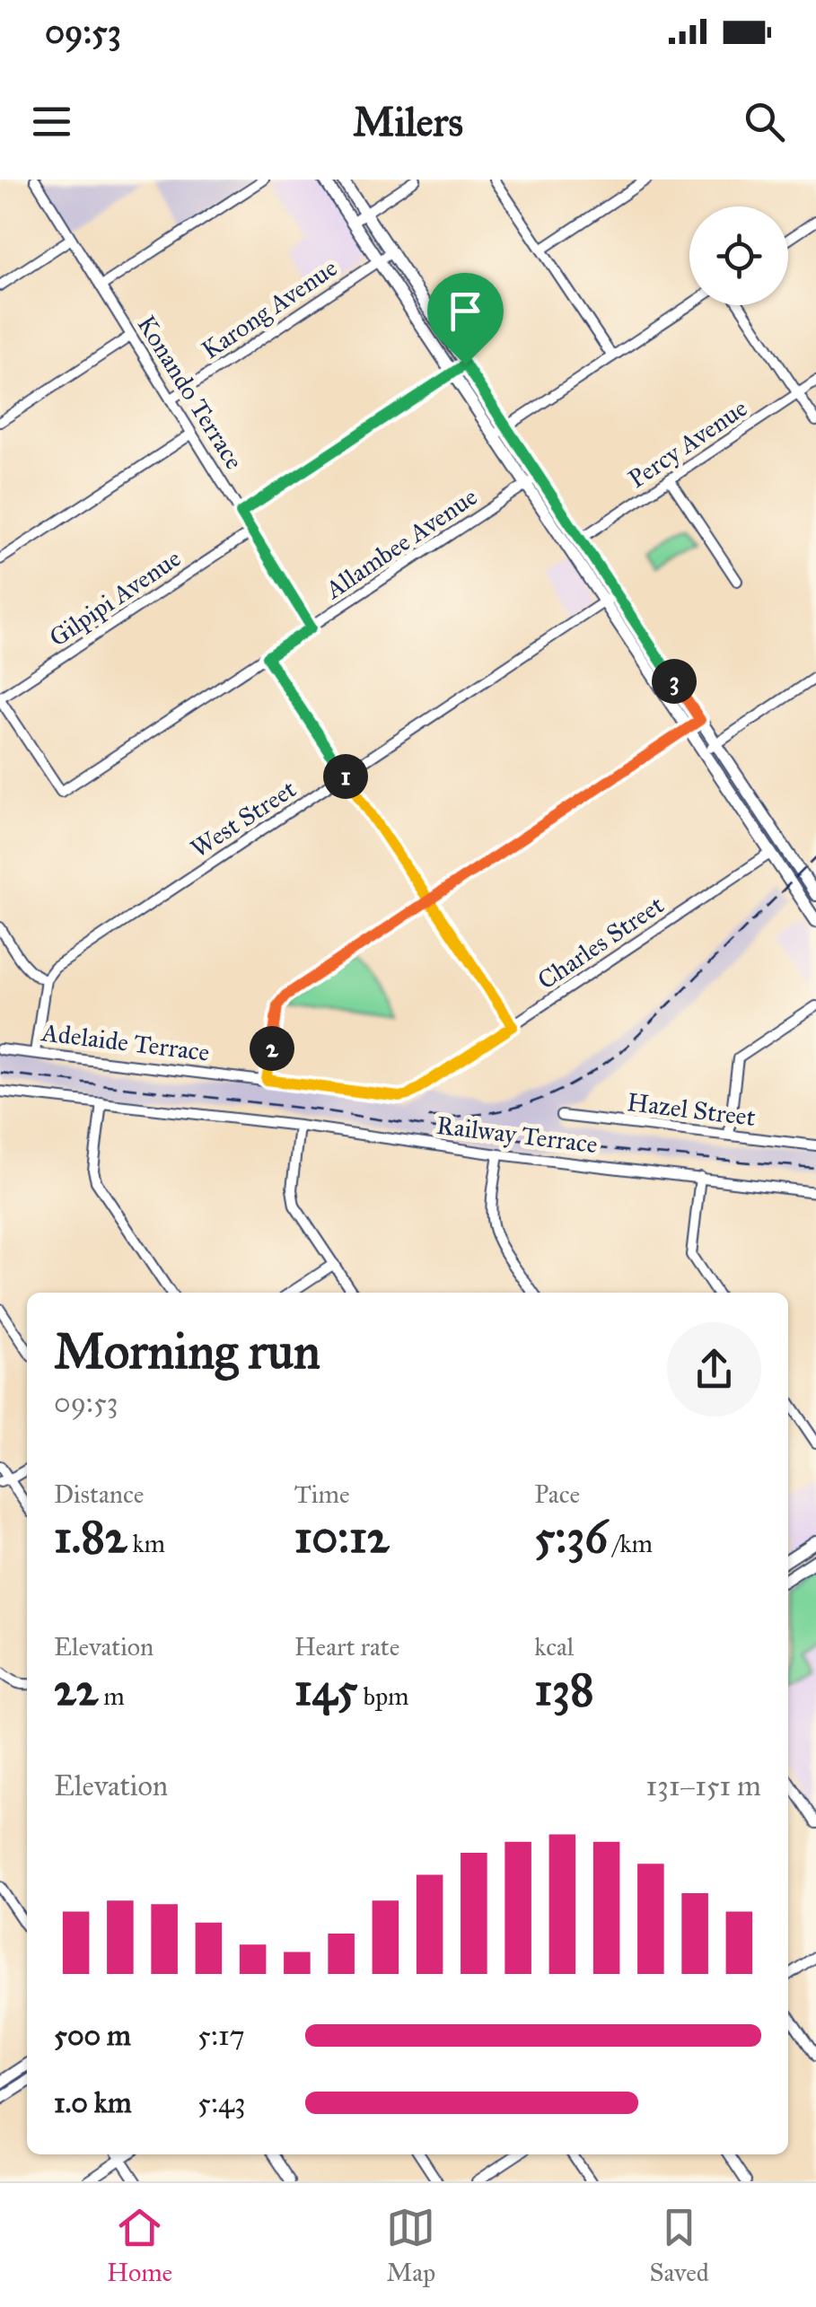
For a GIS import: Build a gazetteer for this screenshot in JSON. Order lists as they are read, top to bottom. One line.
{"streets":{"street":["Karong Avenue","Konando Terrace","Percy Avenue","Allambee Avenue","Gilpipi Avenue","West Street","Charles Street","Adelaide Terrace","Hazel Street","Railway Terrace"]},"crossings":[["Karong Avenue","Konando Terrace"],["Konando Terrace","Allambee Avenue"],["Konando Terrace","Gilpipi Avenue"],["Allambee Avenue","Gilpipi Avenue"],["Charles Street","Adelaide Terrace"]],"page":{"status":"09:53","header":"Milers","pins":["3","1","2"],"heading":["Morning run","09:53"],"stats":[["Distance","1.82 km"],["Time","10:12"],["Pace","5:36 /km"],["Elevation","22 m"],["Heart rate","145 bpm"],["kcal","138"]],"chart":["Elevation","131–151 m"],"list":[{"name":"500 m","note":"5:17"},{"name":"1.0 km","note":"5:43"}],"tabs":["Home","Map","Saved"]}}
